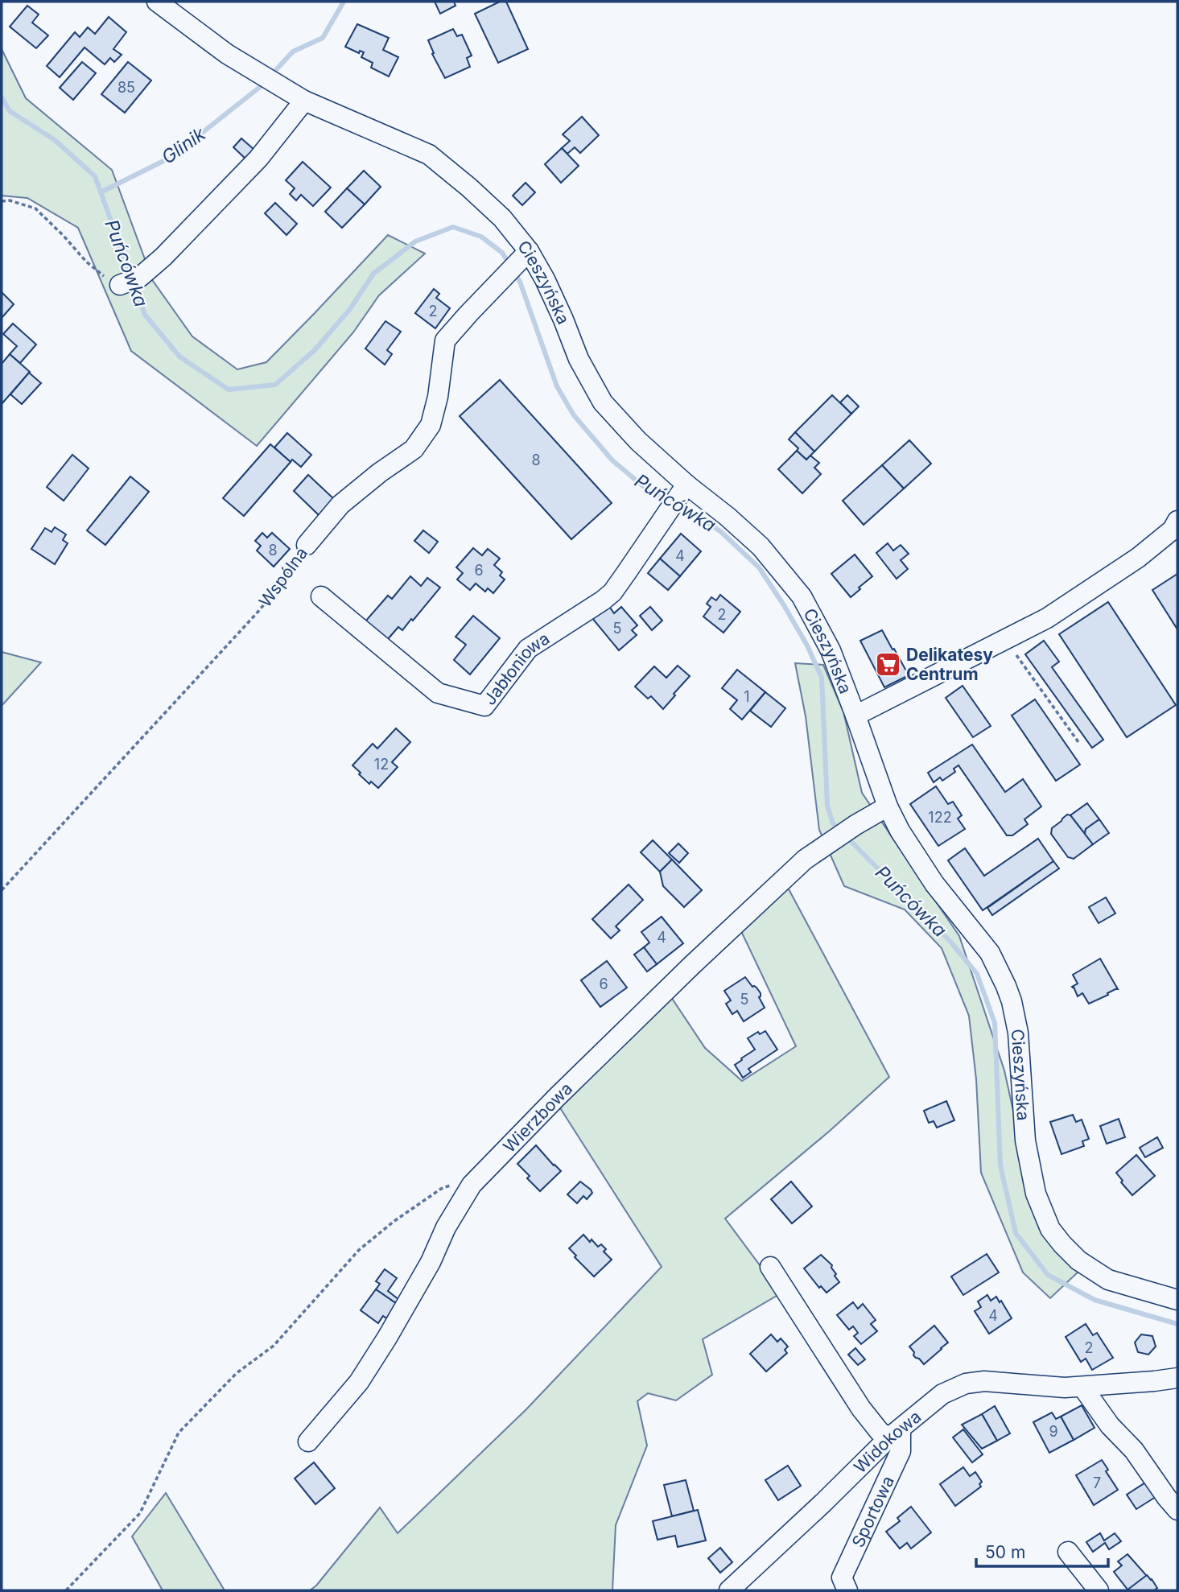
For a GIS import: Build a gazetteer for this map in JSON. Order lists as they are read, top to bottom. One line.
{"streets":{"street":["Cieszyńska","Wspólna","Jabłoniowa","Wierzbowa","Widokowa","Sportowa"]},"crossings":[["Cieszyńska","Wspólna"],["Cieszyńska","Jabłoniowa"],["Cieszyńska","Wierzbowa"],["Widokowa","Sportowa"]],"water":["Glinik","Puńcówka"],"places":{"supermarket":["Delikatesy Centrum"]},"house_numbers":["85","2","8","8","4","6","2","5","1","12","122","4","6","5","4","2","9","7"],"scale_bar":"50 m"}
